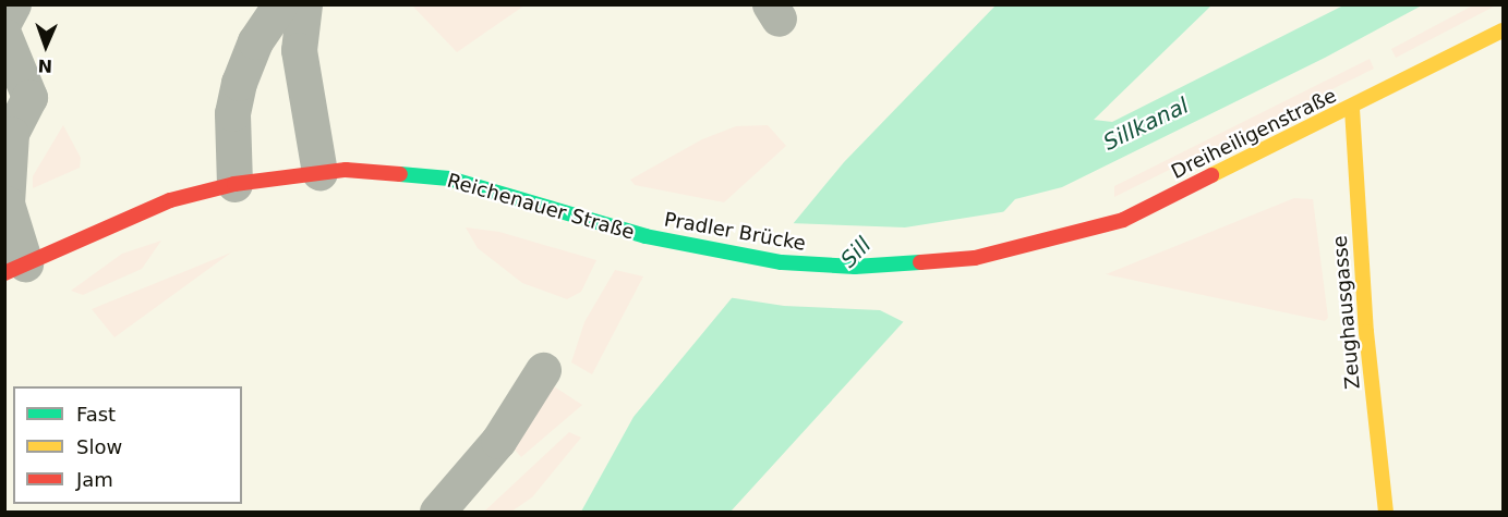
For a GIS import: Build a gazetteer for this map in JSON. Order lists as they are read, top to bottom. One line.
{"streets":{"street":["Dreiheiligenstraße","Reichenauer Straße","Pradler Brücke","Zeughausgasse"]},"crossings":[["Dreiheiligenstraße","Pradler Brücke"],["Dreiheiligenstraße","Zeughausgasse"],["Reichenauer Straße","Pradler Brücke"]],"water":["Sillkanal","Sill"],"legend":["Fast","Slow","Jam"],"north":"bottom"}
